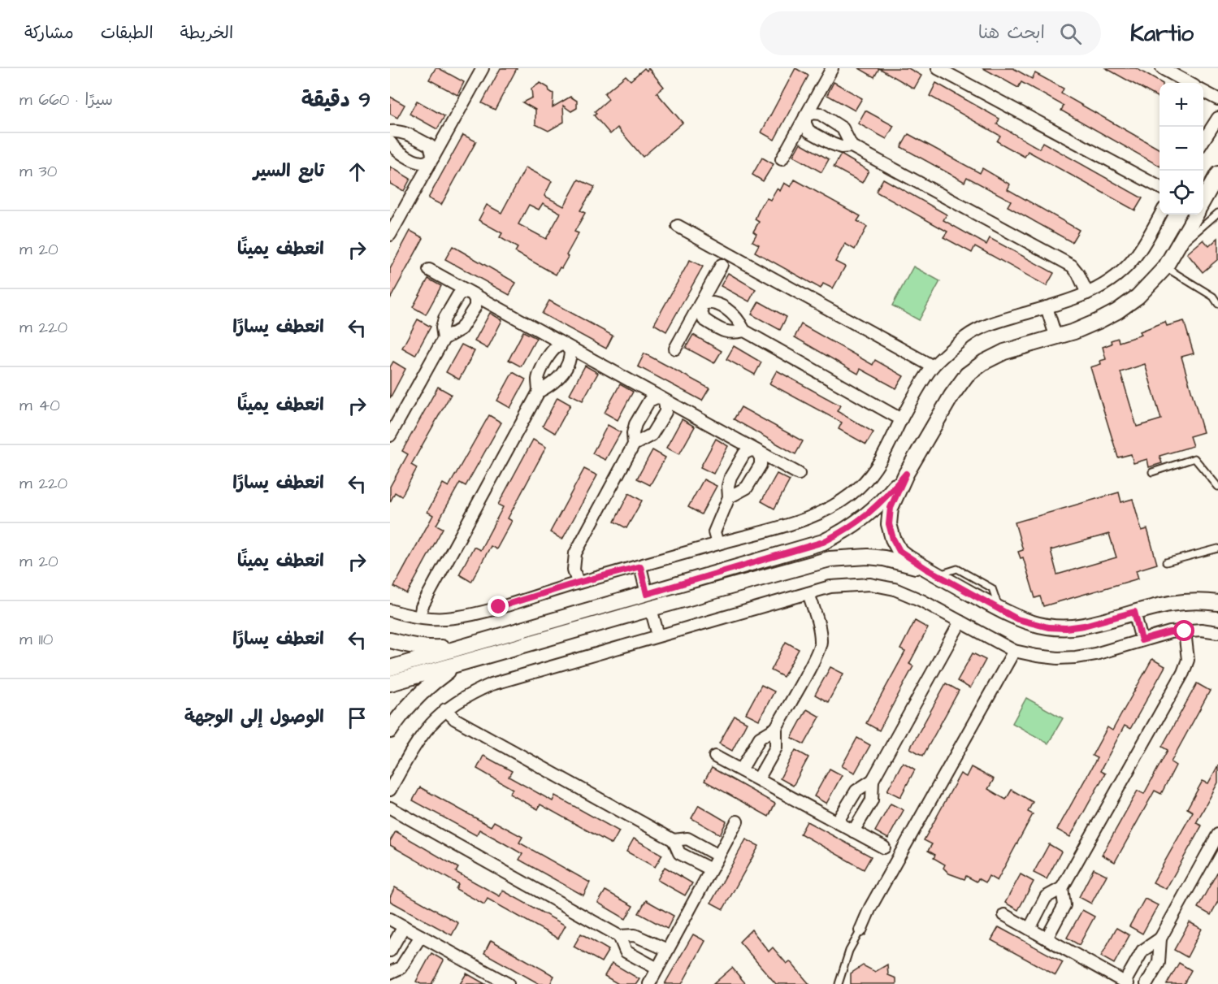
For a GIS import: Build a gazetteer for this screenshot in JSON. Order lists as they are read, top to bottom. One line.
{"page":{"header":"Kartio","search":"ابحث هنا","nav":["الخريطة","الطبقات","مشاركة"],"heading":["9 دقيقة","سيرًا · 660 m"],"map_buttons":["+","−"],"list":[["تابع السير","30 m"],["انعطف يمينًا","20 m"],["انعطف يسارًا","220 m"],["انعطف يمينًا","40 m"],["انعطف يسارًا","220 m"],["انعطف يمينًا","20 m"],["انعطف يسارًا","110 m"],"الوصول إلى الوجهة"]}}
